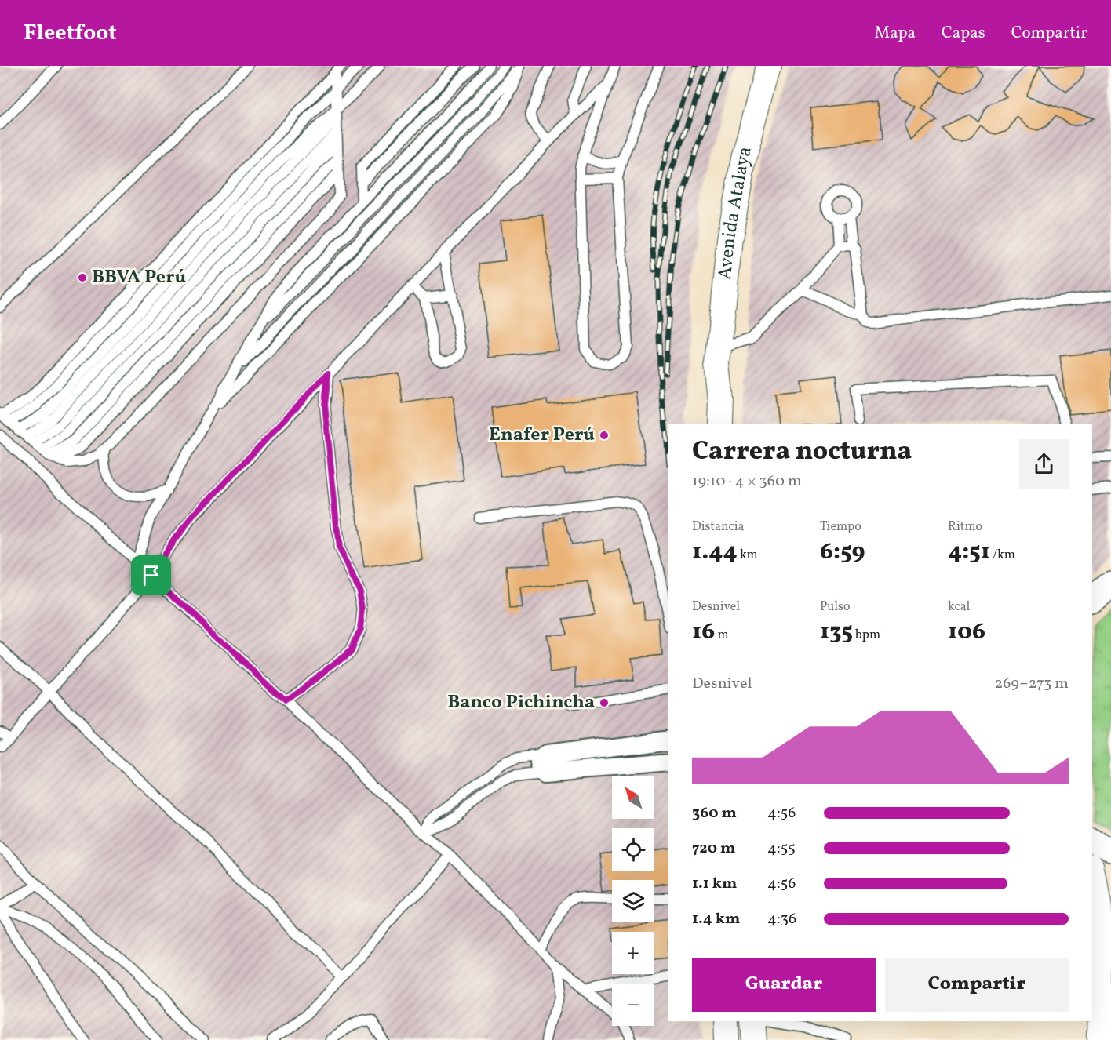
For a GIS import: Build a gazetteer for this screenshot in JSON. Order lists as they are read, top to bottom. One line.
{"streets":{"main road":["Avenida Atalaya"]},"places":["BBVA Perú","Enafer Perú","Banco Pichincha"],"north":"top left","page":{"header":"Fleetfoot","nav":["Mapa","Capas","Compartir"],"heading":["Carrera nocturna","19:10 · 4 × 360 m"],"stats":[["Distancia","1.44 km"],["Tiempo","6:59"],["Ritmo","4:51 /km"],["Desnivel","16 m"],["Pulso","135 bpm"],["kcal","106"]],"chart":["Desnivel","269–273 m"],"map_buttons":["+","−"],"list":[{"name":"360 m","note":"4:56"},{"name":"720 m","note":"4:55"},{"name":"1.1 km","note":"4:56"},{"name":"1.4 km","note":"4:36"}],"buttons":["Guardar","Compartir"]}}
